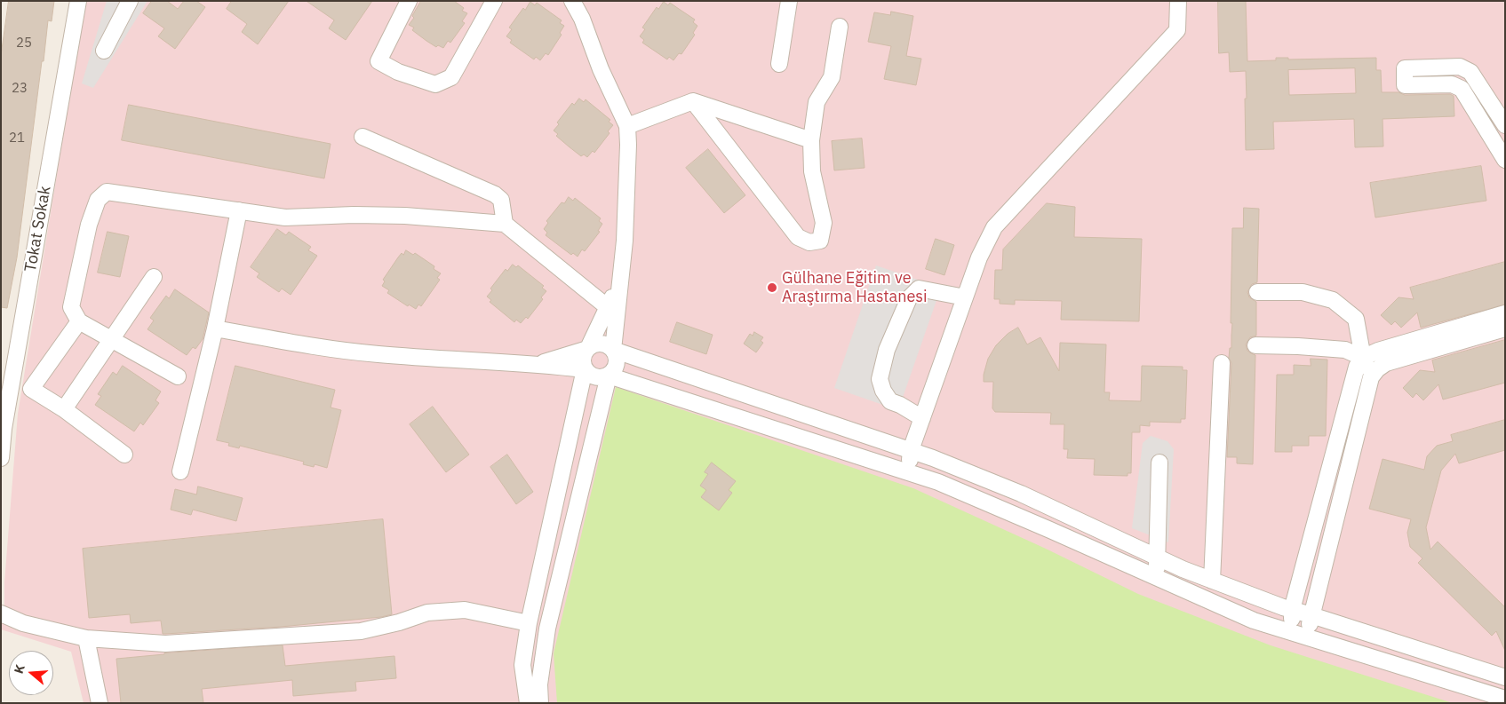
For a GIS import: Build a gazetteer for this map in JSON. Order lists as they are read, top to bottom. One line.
{"streets":{"street":["Tokat Sokak"]},"places":["Gülhane Eğitim ve Araştırma Hastanesi"],"house_numbers":["25","23","21"],"north":"left"}
